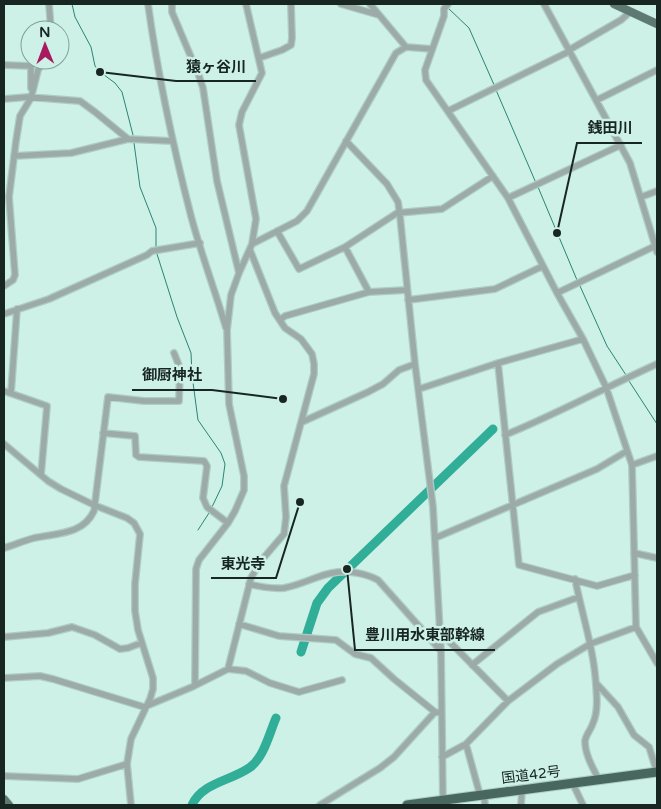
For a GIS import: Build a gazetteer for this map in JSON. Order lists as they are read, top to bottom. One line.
{"streets":{"highway":["国道42号"]},"places":["猿ヶ谷川","銭田川","御厨神社","東光寺","豊川用水東部幹線"],"north":"top"}
